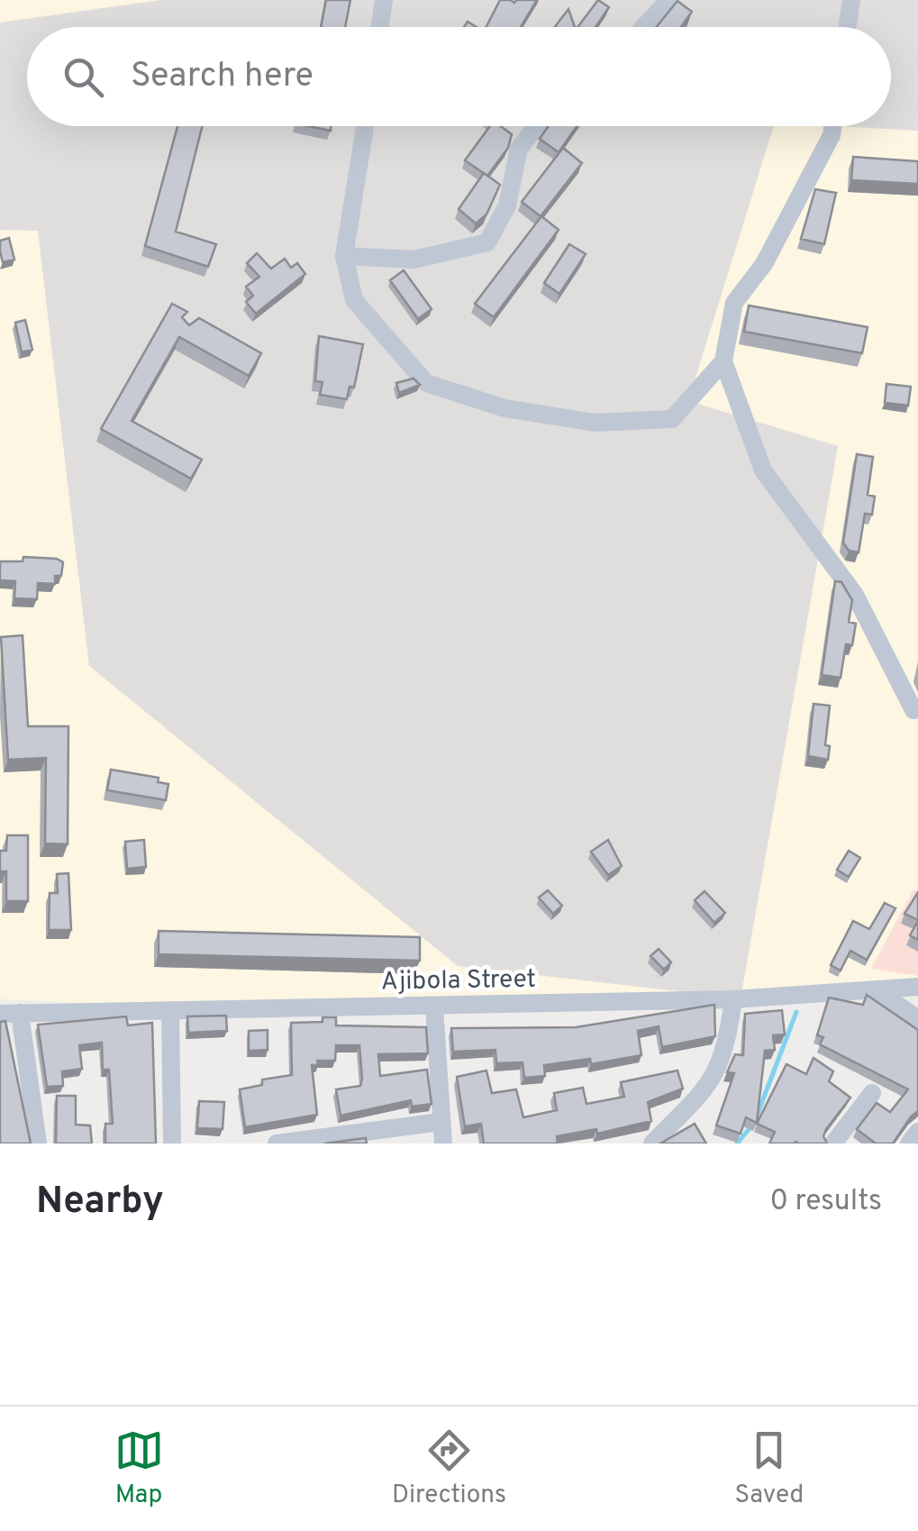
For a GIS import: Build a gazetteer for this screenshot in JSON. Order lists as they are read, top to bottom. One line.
{"streets":{"street":["Ajibola Street"]},"page":{"search":"Search here","heading":["Nearby","0 results"],"nav":["Map","Directions","Saved"]}}
